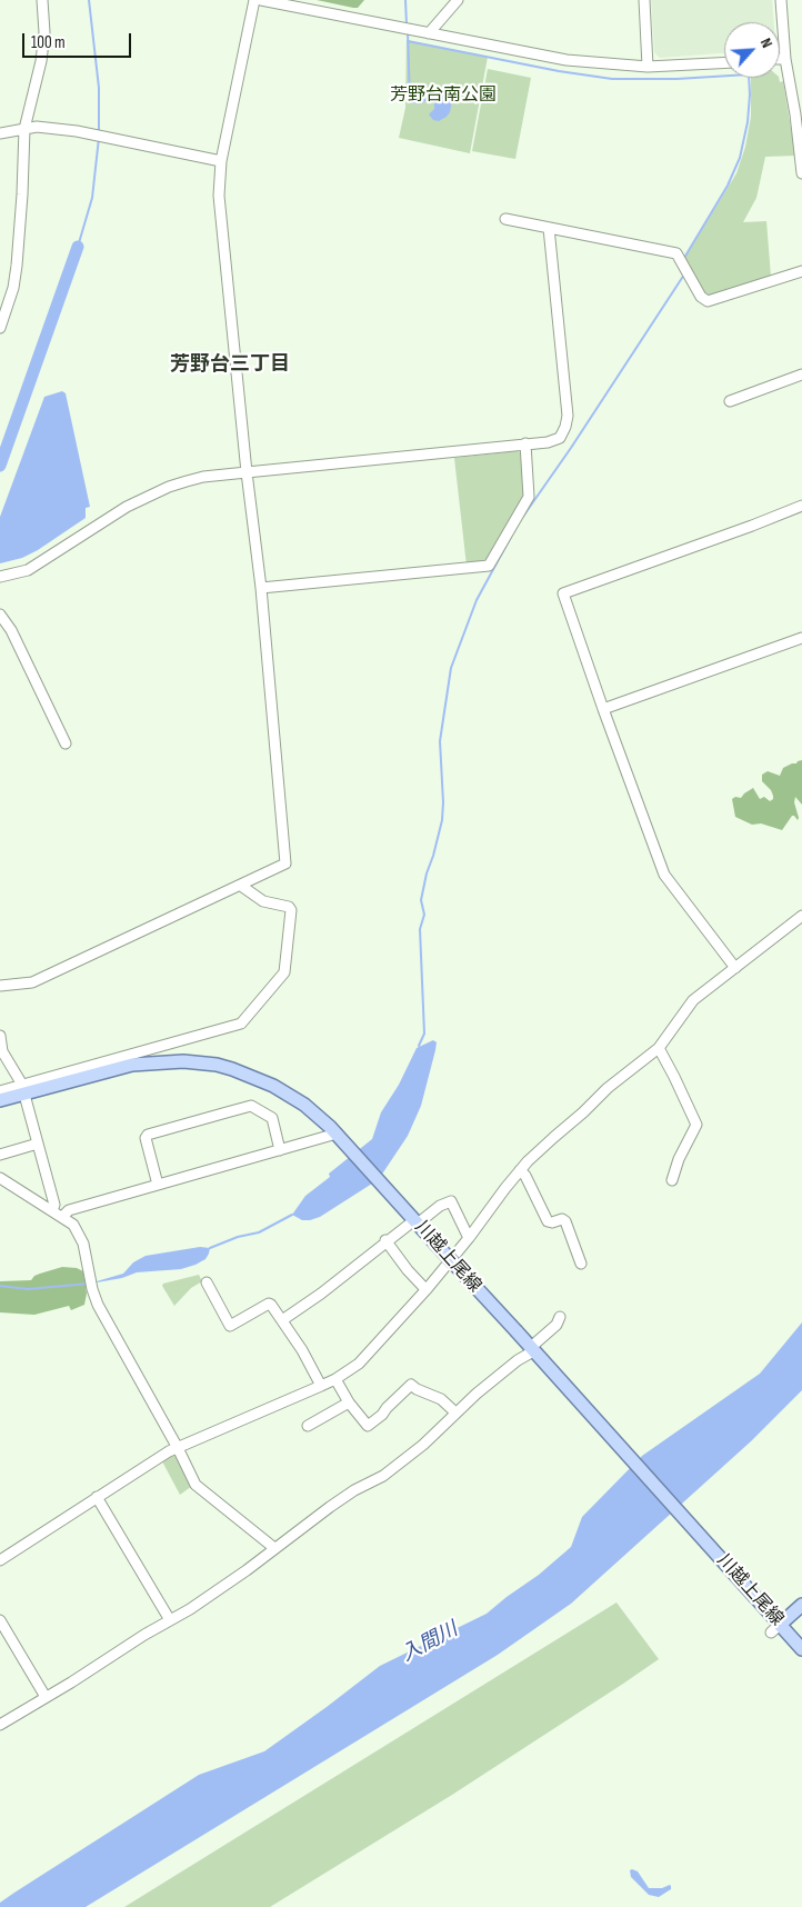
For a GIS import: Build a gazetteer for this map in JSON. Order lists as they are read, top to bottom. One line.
{"streets":{"main road":["川越上尾線"]},"districts":["芳野台三丁目"],"water":["入間川"],"parks":["芳野台南公園"],"scale_bar":"100 m","north":"top right"}
